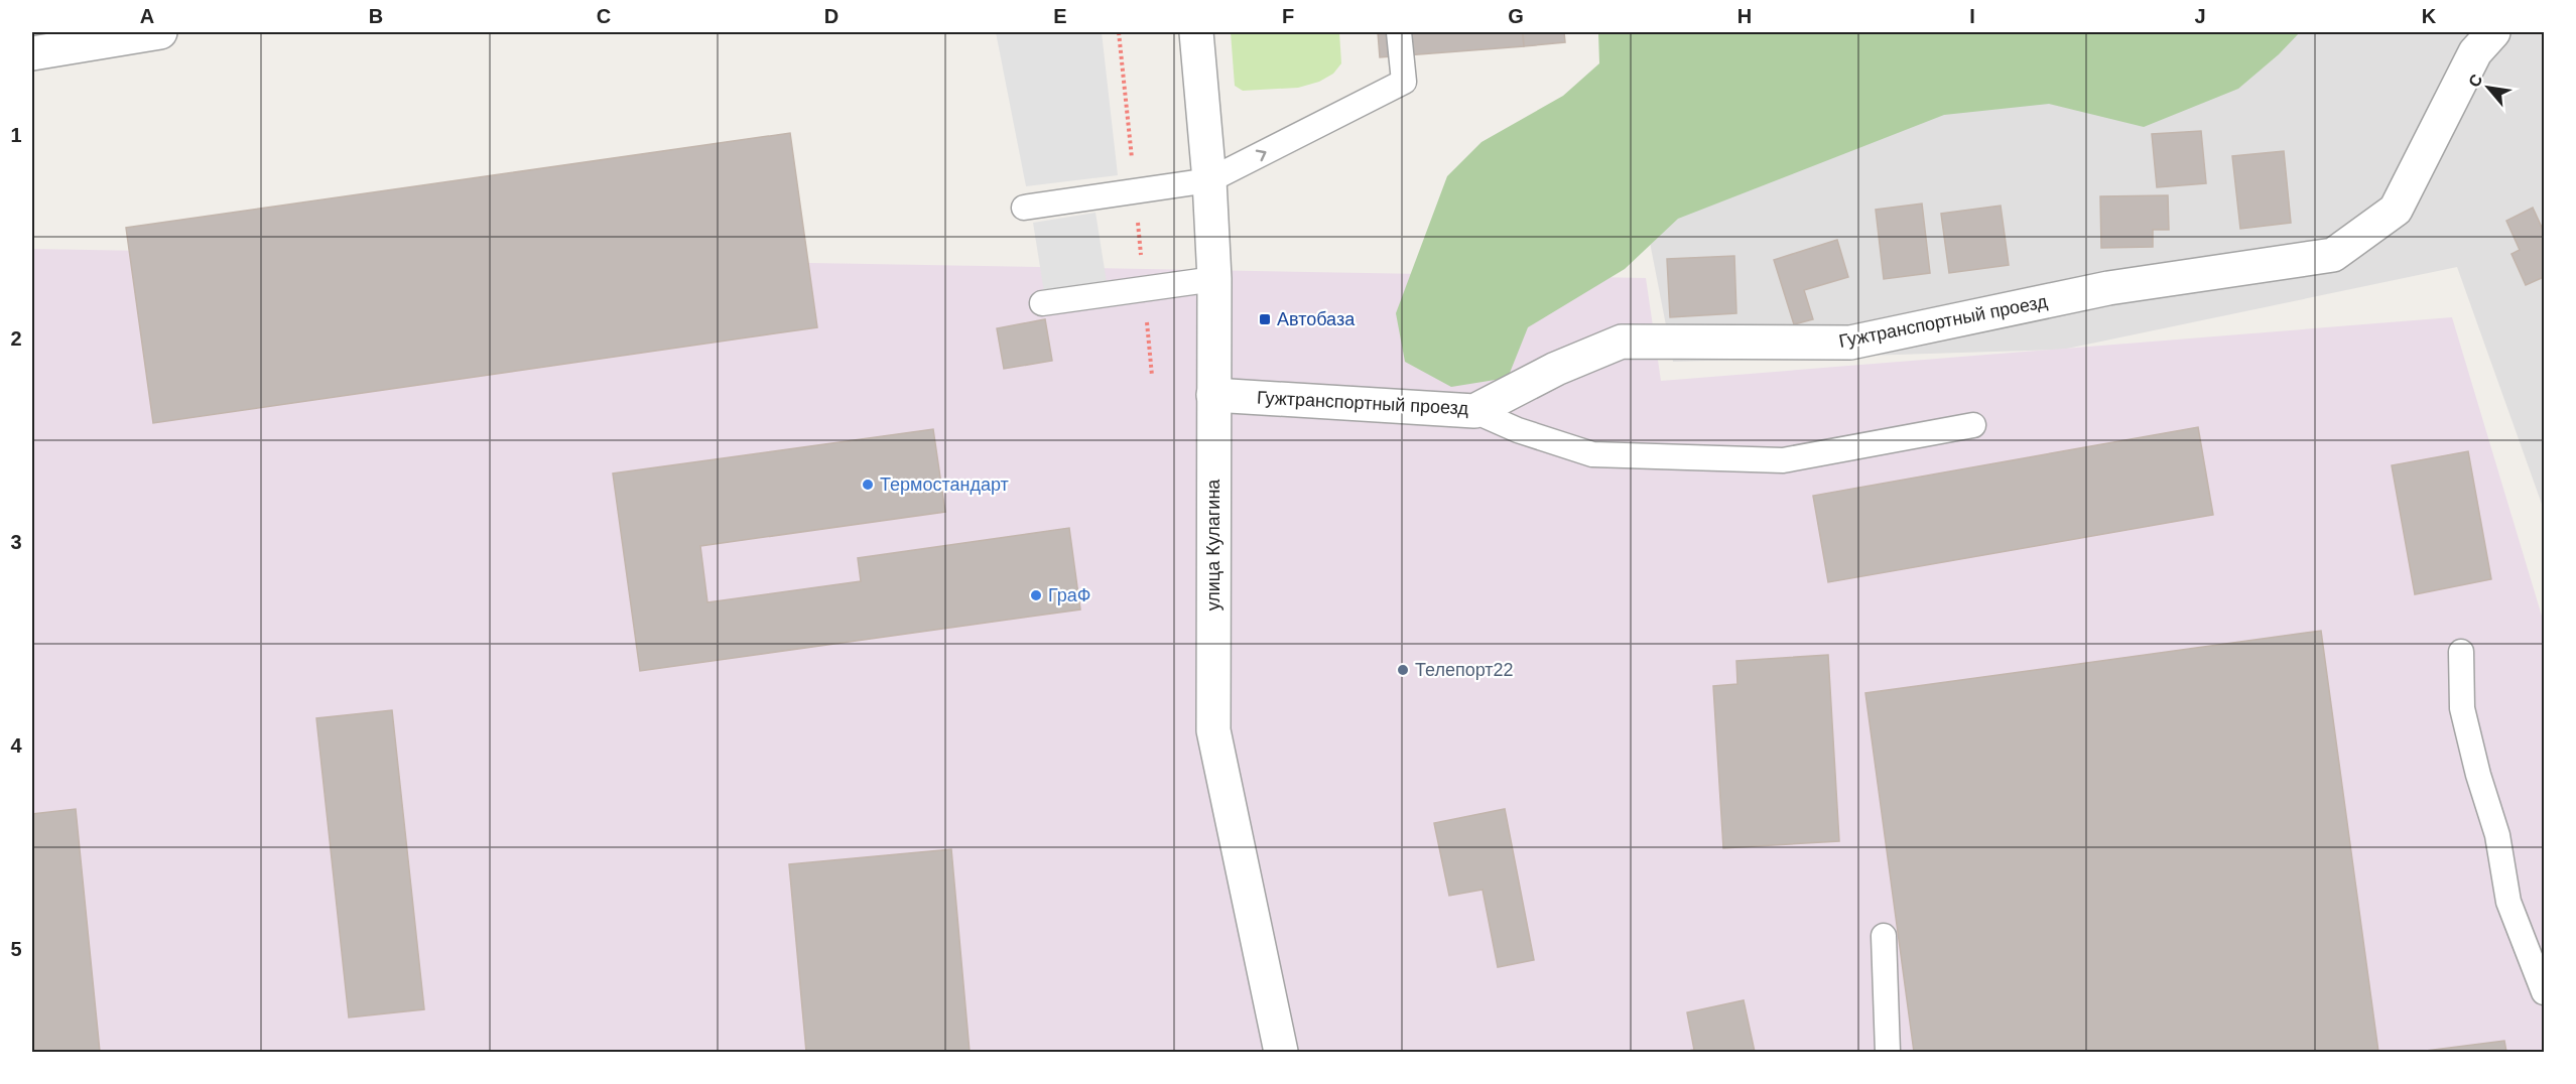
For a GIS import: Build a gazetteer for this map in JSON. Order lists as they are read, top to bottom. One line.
{"streets":{"street":["Гужтранспортный проезд","улица Кулагина"]},"crossings":[["Гужтранспортный проезд","улица Кулагина"]],"places":{"transit":["Автобаза"],"other":["Термостандарт","ГраФ","Телепорт22"]},"north":"top left","grid":{"columns":["A","B","C","D","E","F","G","H","I","J","K"],"rows":["1","2","3","4","5"]}}
